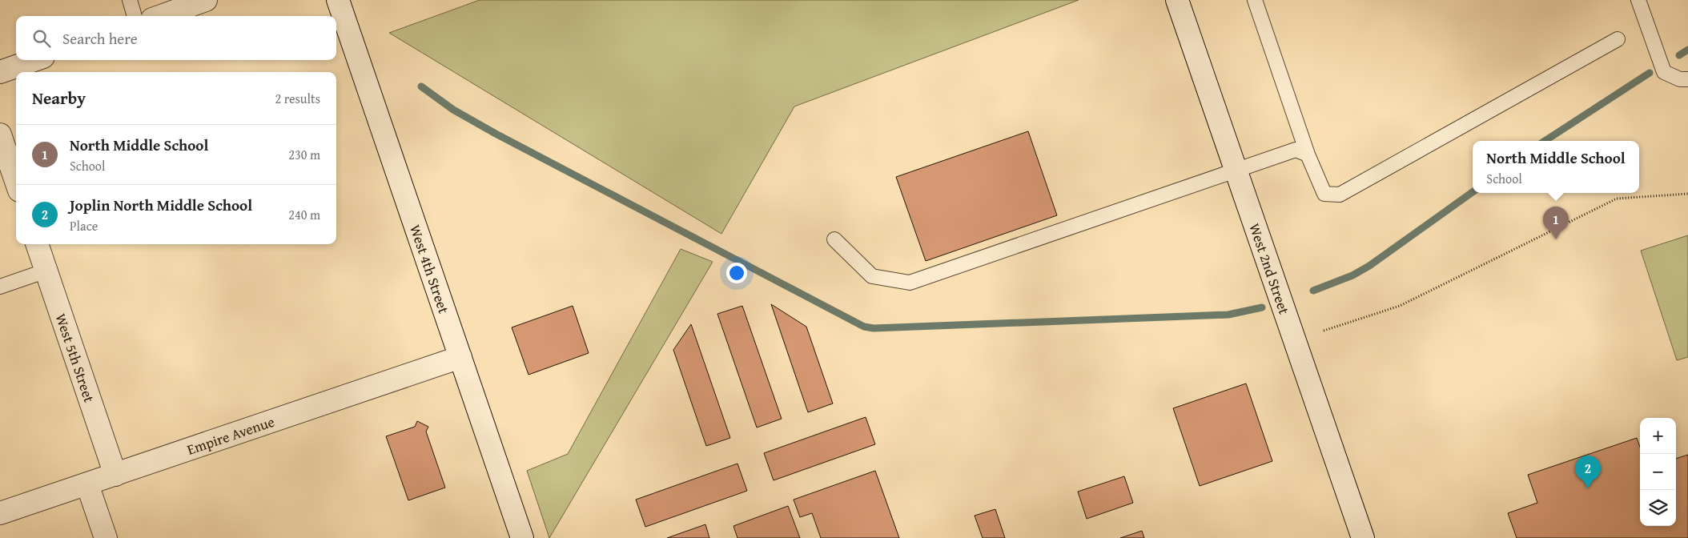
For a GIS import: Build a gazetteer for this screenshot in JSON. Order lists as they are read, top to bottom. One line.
{"streets":{"street":["West 4th Street","West 2nd Street","West 5th Street","Empire Avenue"]},"crossings":[["West 4th Street","Empire Avenue"],["West 5th Street","Empire Avenue"]],"page":{"search":"Search here","heading":["Nearby","2 results"],"list":[{"mark":"1","name":"North Middle School","note":"School","value":"230 m"},{"mark":"2","name":"Joplin North Middle School","note":"Place","value":"240 m"}],"popup":["North Middle School","School"],"pins":["1","2"],"map_buttons":["+","−"]}}
